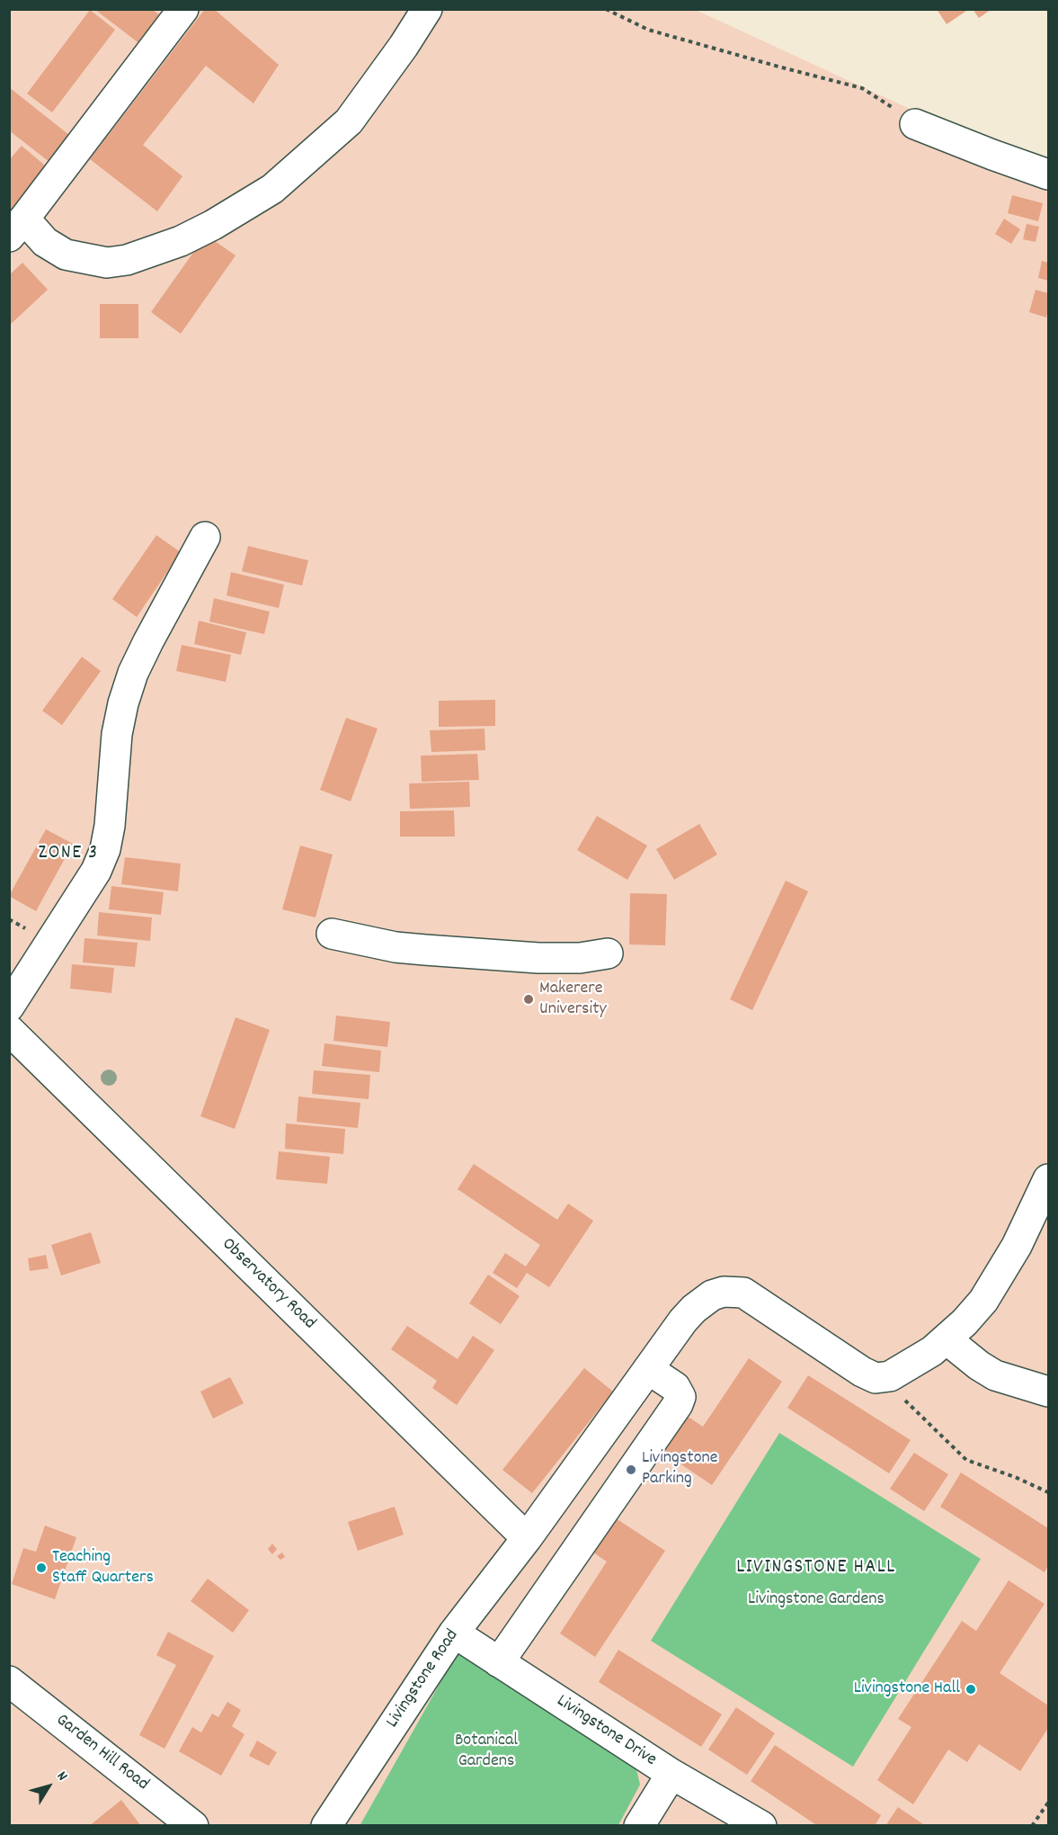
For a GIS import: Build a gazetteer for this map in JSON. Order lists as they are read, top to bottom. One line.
{"streets":{"lane":["Observatory Road","Livingstone Road","Livingstone Drive","Garden Hill Road"]},"crossings":[["Observatory Road","Livingstone Road"],["Livingstone Road","Livingstone Drive"]],"districts":["ZONE 3","LIVINGSTONE HALL"],"parks":["Livingstone Gardens","Botanical Gardens"],"places":["Makerere University","Livingstone Parking","Teaching Staff Quarters","Livingstone Hall"],"north":"top right"}
